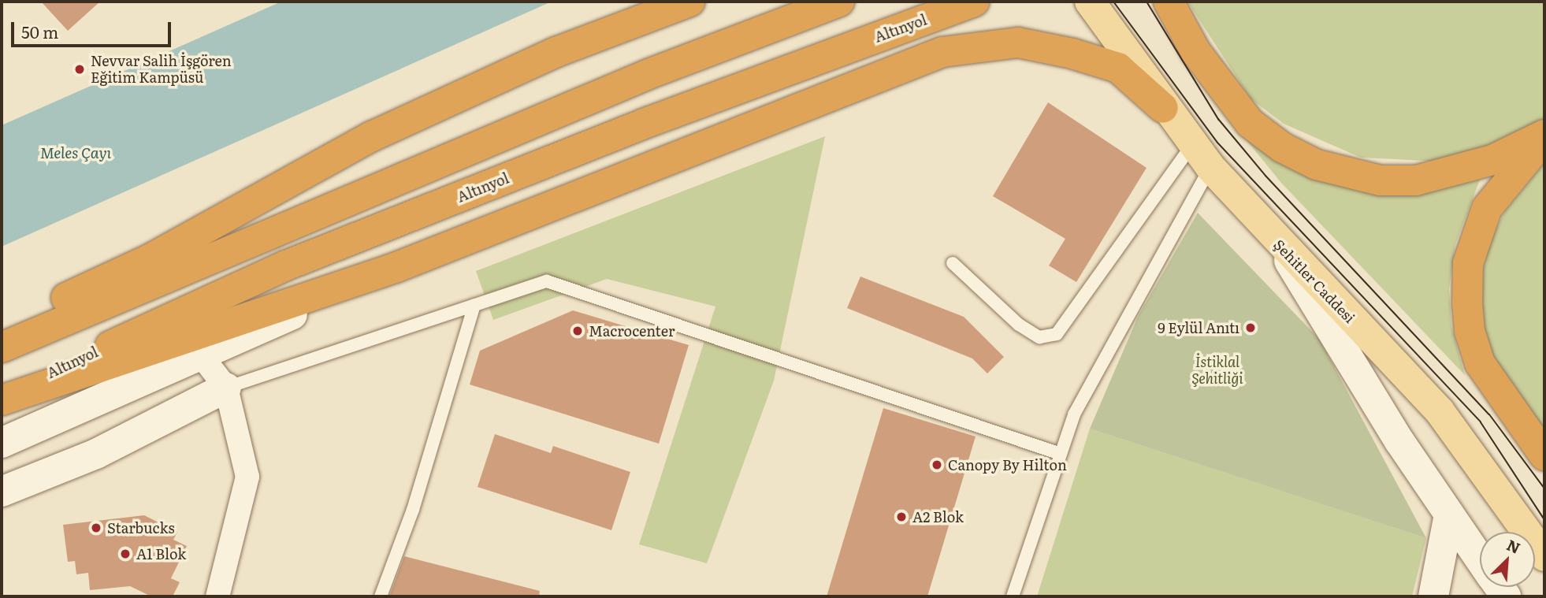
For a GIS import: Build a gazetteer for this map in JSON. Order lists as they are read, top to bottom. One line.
{"streets":{"highway":["Altınyol"],"main road":["Şehitler Caddesi"]},"water":["Meles Çayı"],"parks":["İstiklal Şehitliği"],"places":["Nevvar Salih İşgören Eğitim Kampüsü","9 Eylül Anıtı","Macrocenter","Canopy By Hilton","A2 Blok","Starbucks","A1 Blok"],"scale_bar":"50 m","north":"top right"}
